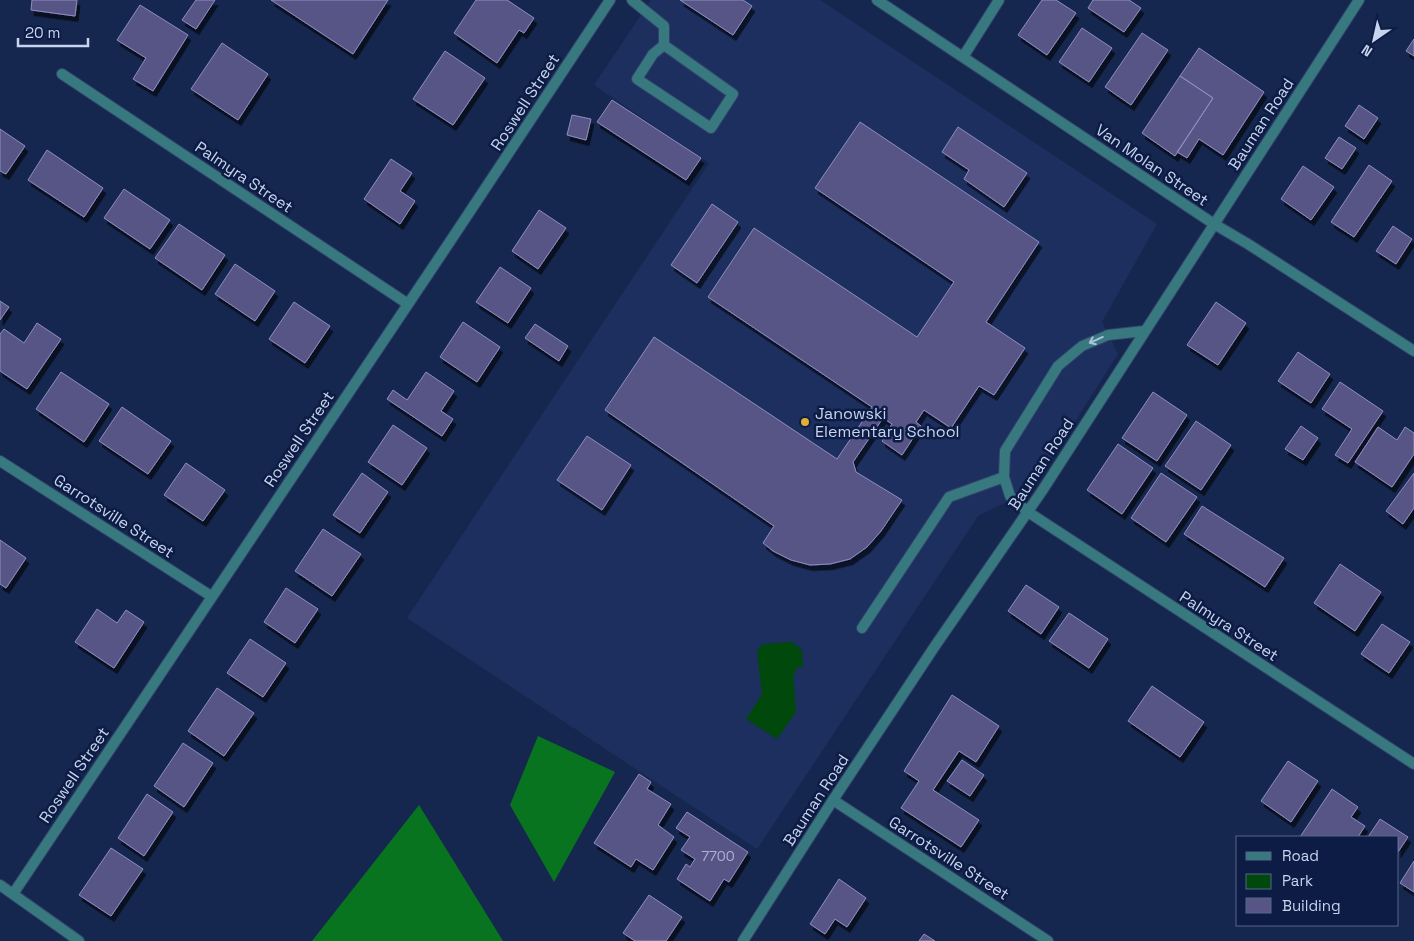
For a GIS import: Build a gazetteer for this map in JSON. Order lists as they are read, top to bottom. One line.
{"streets":{"street":["Roswell Street","Bauman Road","Van Molan Street","Palmyra Street","Garrotsville Street"]},"crossings":[["Roswell Street","Palmyra Street"],["Roswell Street","Garrotsville Street"],["Bauman Road","Van Molan Street"],["Bauman Road","Palmyra Street"],["Bauman Road","Garrotsville Street"]],"places":["Janowski Elementary School"],"house_numbers":["7700"],"legend":["Road","Park","Building"],"scale_bar":"20 m","north":"bottom left"}
